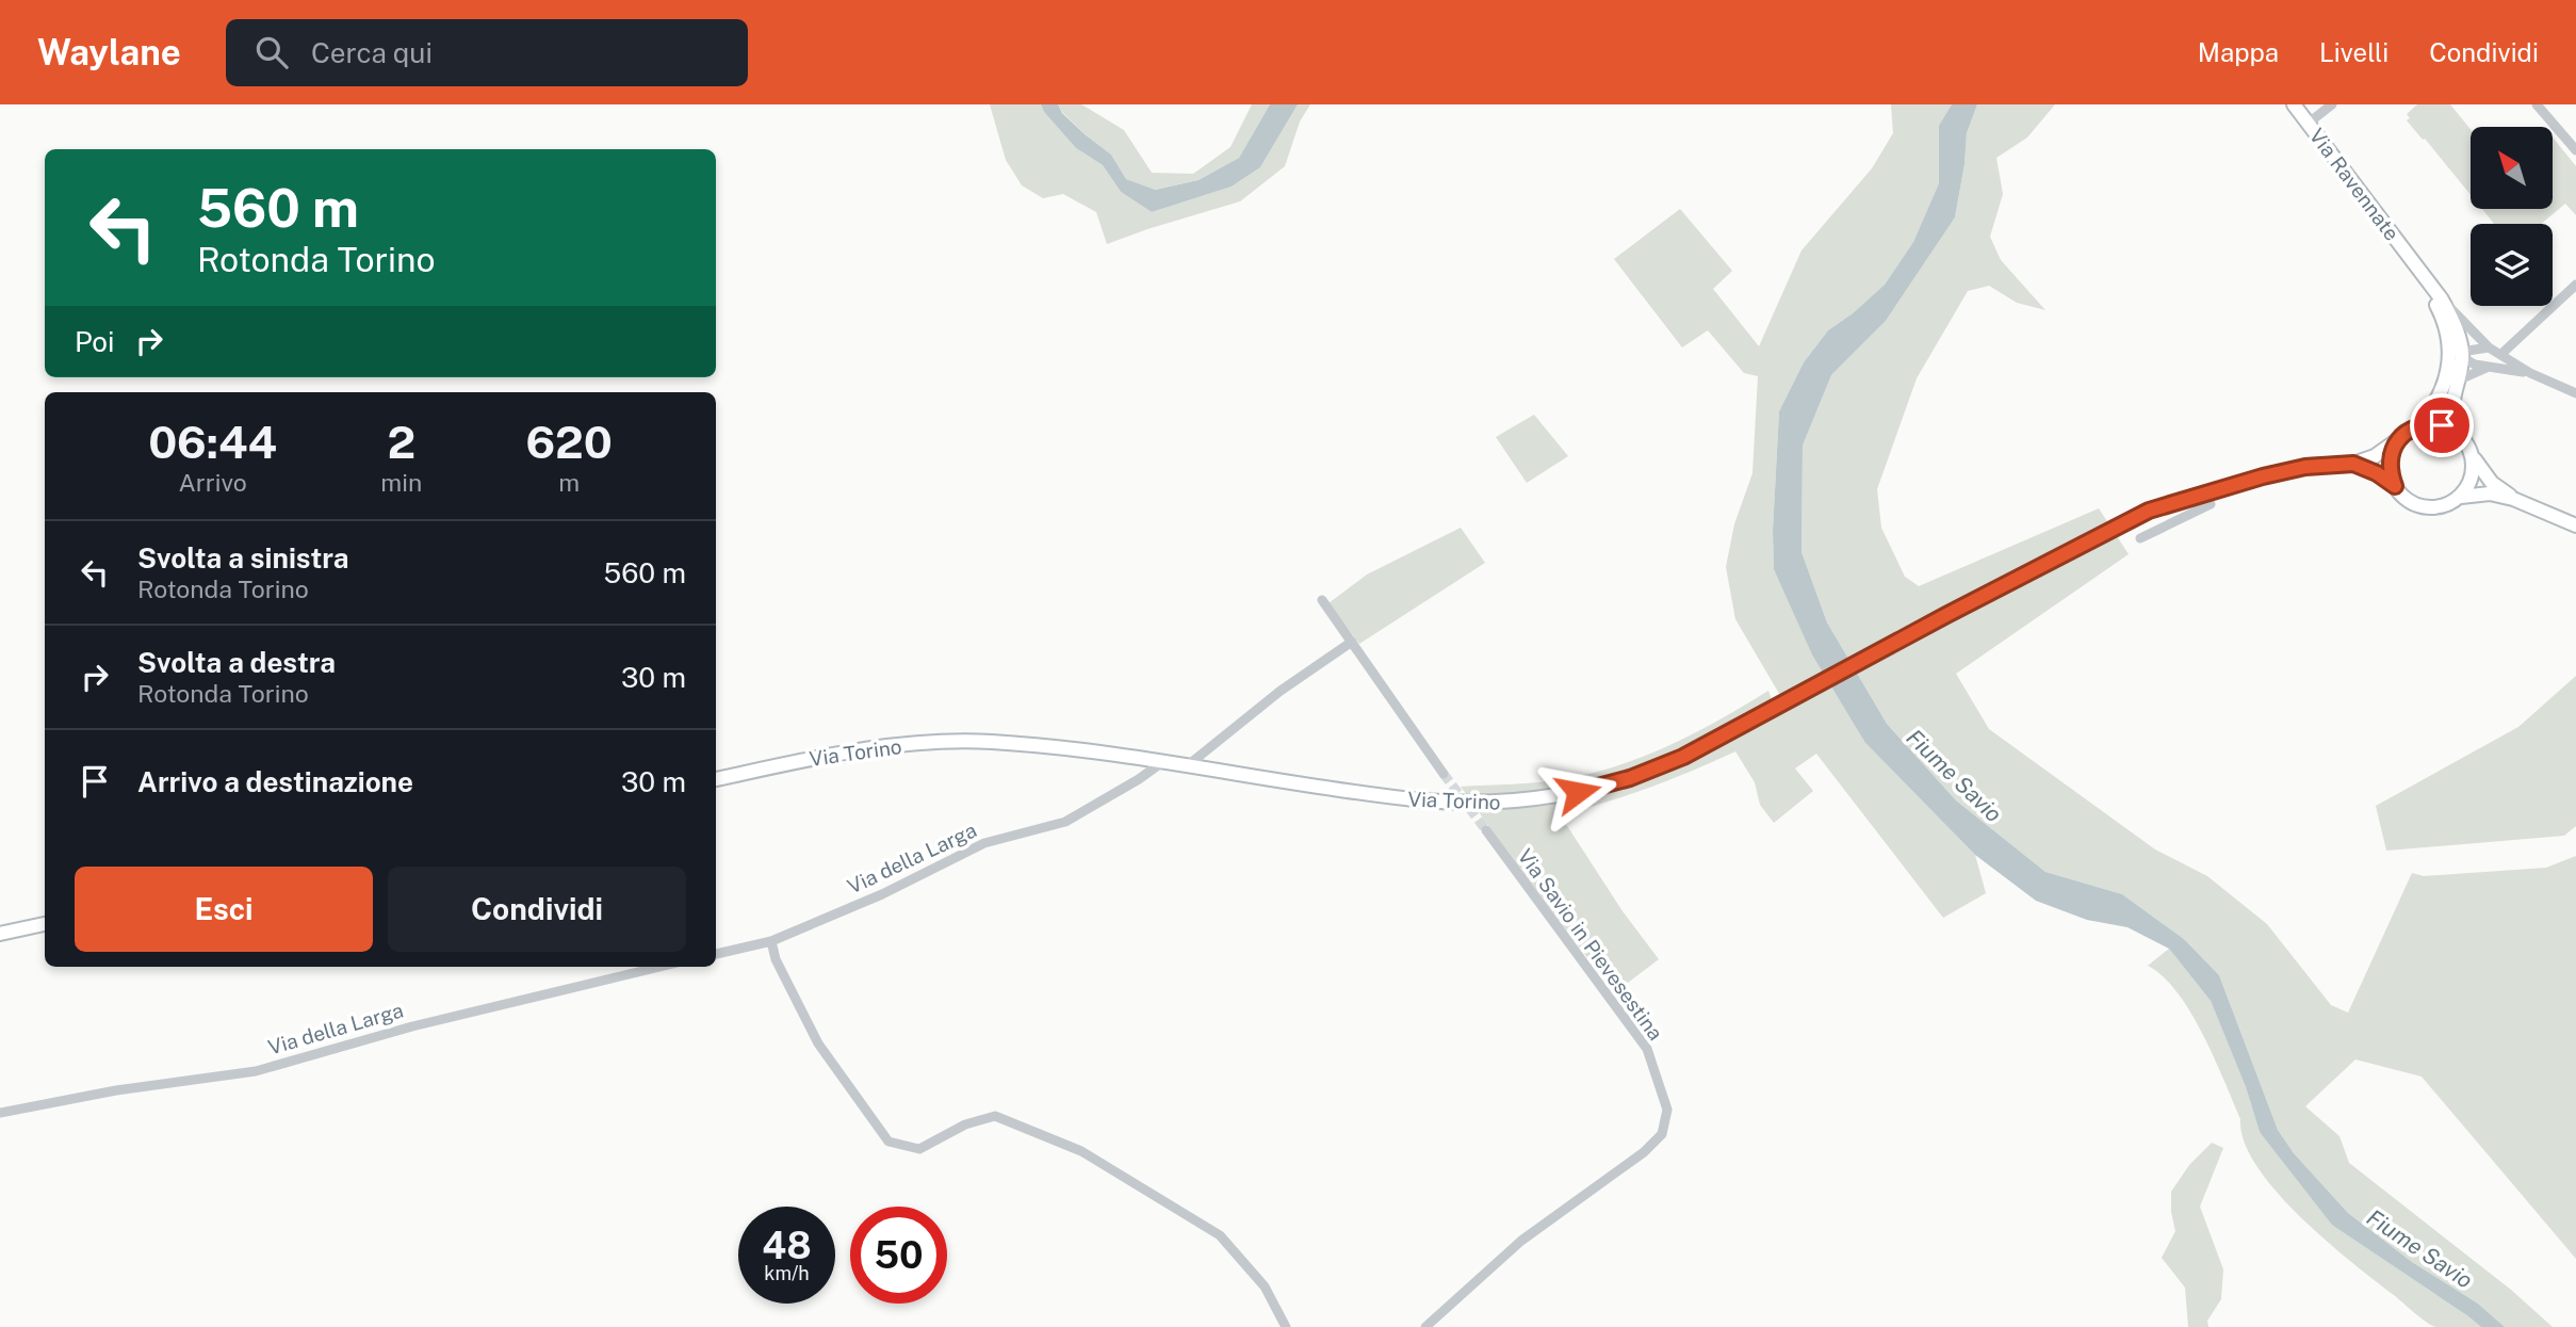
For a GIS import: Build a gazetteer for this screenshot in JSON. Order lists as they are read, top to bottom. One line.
{"streets":{"main road":["Via Ravennate","Via Torino"],"street":["Via della Larga","Via Savio in Pievesestina"]},"crossings":[["Via Ravennate","Via Torino"],["Via Torino","Via della Larga"]],"water":["Fiume Savio"],"north":"top left","page":{"header":"Waylane","search":"Cerca qui","nav":["Mappa","Livelli","Condividi"],"turn":["560 m","Rotonda Torino"],"then":"Poi","eta":["06:44","Arrivo","2","min","620","m"],"list":[{"name":"Svolta a sinistra","note":"Rotonda Torino","value":"560 m"},{"name":"Svolta a destra","note":"Rotonda Torino","value":"30 m"},{"name":"Arrivo a destinazione","value":"30 m"}],"buttons":["Esci","Condividi"],"speed":"48 km/h","limit":"50"}}
